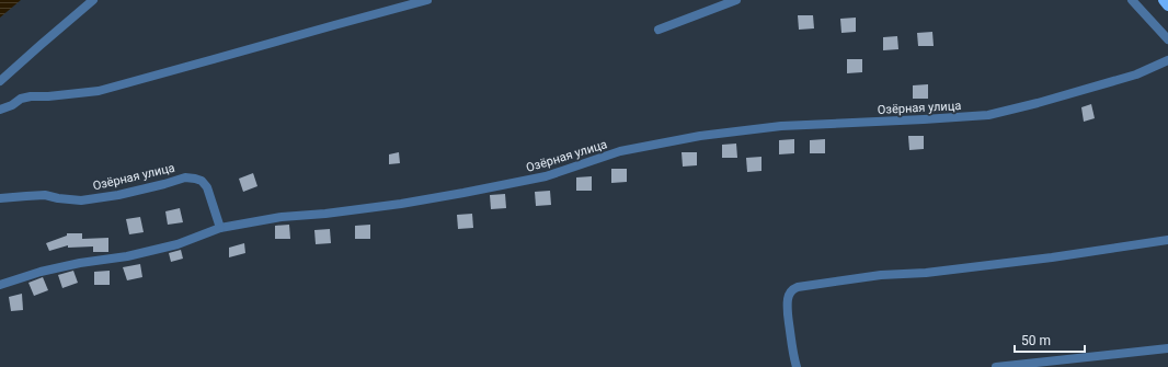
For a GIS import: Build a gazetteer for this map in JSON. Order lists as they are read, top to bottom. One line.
{"streets":{"street":["Озёрная улица"]},"scale_bar":"50 m"}
